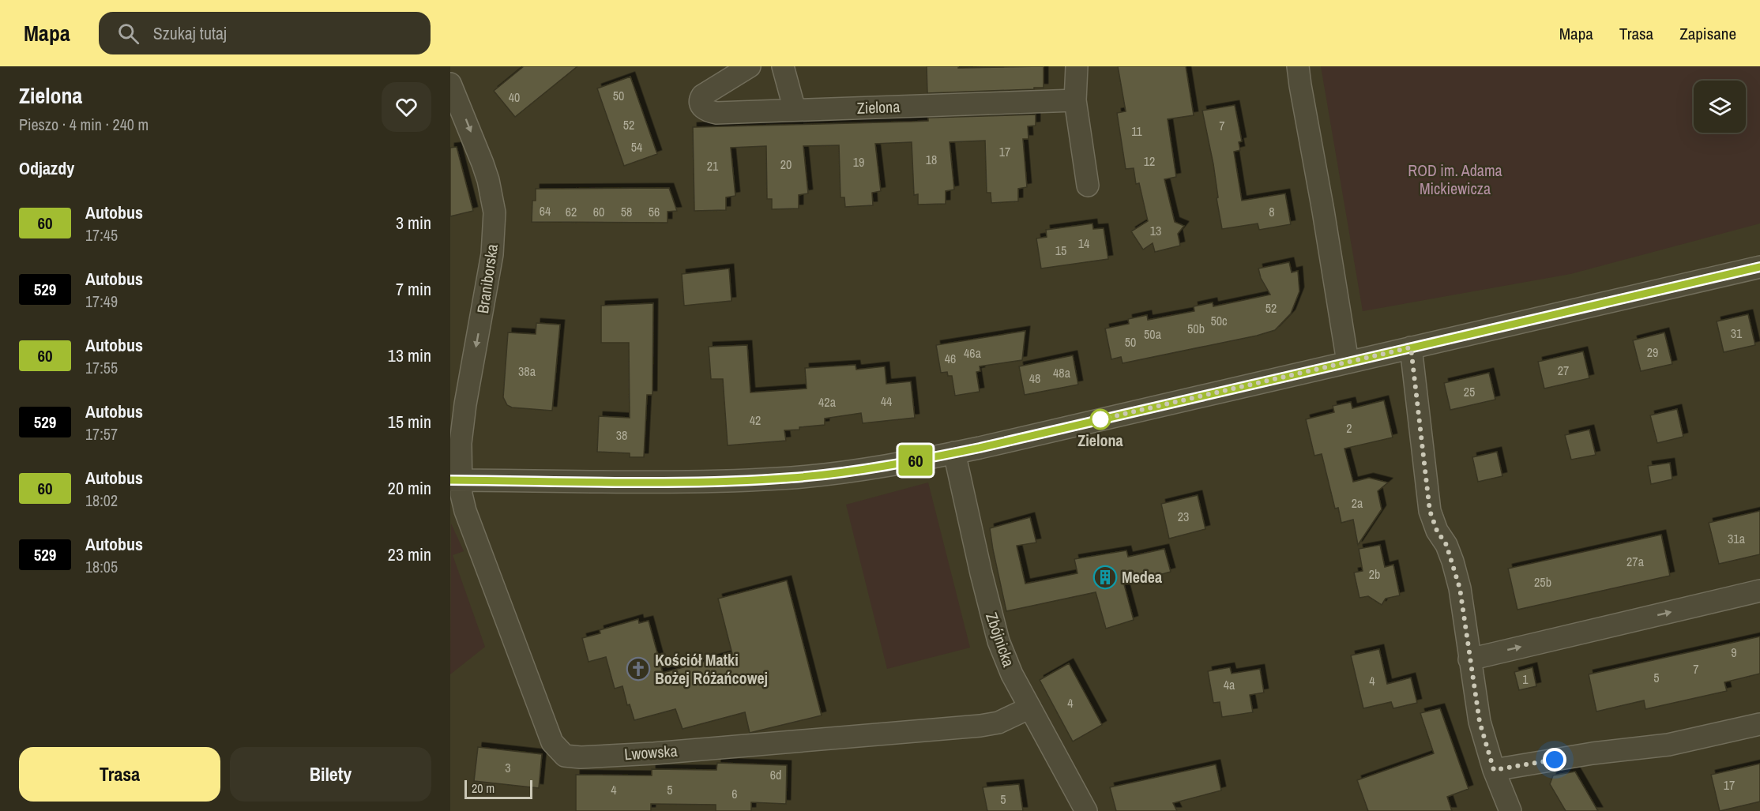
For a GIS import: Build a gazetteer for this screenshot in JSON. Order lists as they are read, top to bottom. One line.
{"streets":{"street":["Zielona","Braniborska","Zbójnicka","Lwowska"]},"crossings":[["Braniborska","Lwowska"],["Zbójnicka","Lwowska"]],"one_way":["Braniborska"],"parks":["ROD im. Adama Mickiewicza"],"places":{"other":["Zielona"],"building":["Medea"],"church":["Kościół Matki Bożej Różańcowej"]},"lines":["bus line 60"],"house_numbers":["50","40","52","7","11","54","17","18","12","19","20","21","64","62","60","58","56","8","13","14","15","52","50c","50b","31","50a","50","29","46a","46","27","38a","48a","48","25","44","42a","42","2","38","2a","23","31a","27a","2b","25b","9","7","5","1","4","4a","4","3","6d","17","4","5","6","5"],"scale_bar":"20 m","page":{"header":"Mapa","search":"Szukaj tutaj","nav":["Mapa","Trasa","Zapisane"],"heading":[["Zielona","Pieszo · 4 min · 240 m"],"Odjazdy"],"on_map":"60","list":[{"mark":"60","name":"Autobus","note":"17:45","value":"3 min"},{"mark":"529","name":"Autobus","note":"17:49","value":"7 min"},{"mark":"60","name":"Autobus","note":"17:55","value":"13 min"},{"mark":"529","name":"Autobus","note":"17:57","value":"15 min"},{"mark":"60","name":"Autobus","note":"18:02","value":"20 min"},{"mark":"529","name":"Autobus","note":"18:05","value":"23 min"}],"buttons":["Trasa","Bilety"],"scale":"20 m"}}
